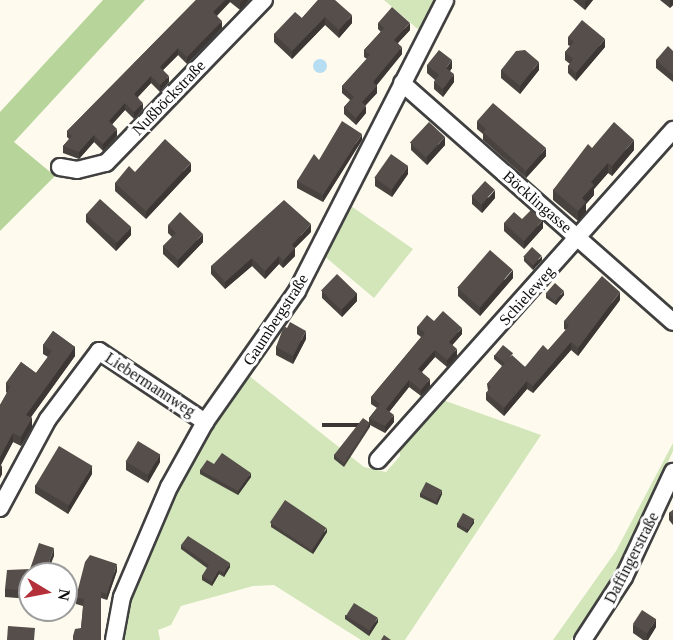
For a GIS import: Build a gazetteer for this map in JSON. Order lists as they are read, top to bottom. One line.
{"streets":{"street":["Nußböckstraße","Böcklingasse","Schieleweg","Gaumbergstraße","Liebermannweg","Daffingerstraße"]},"crossings":[["Böcklingasse","Schieleweg"],["Böcklingasse","Gaumbergstraße"],["Gaumbergstraße","Liebermannweg"]],"north":"right"}
